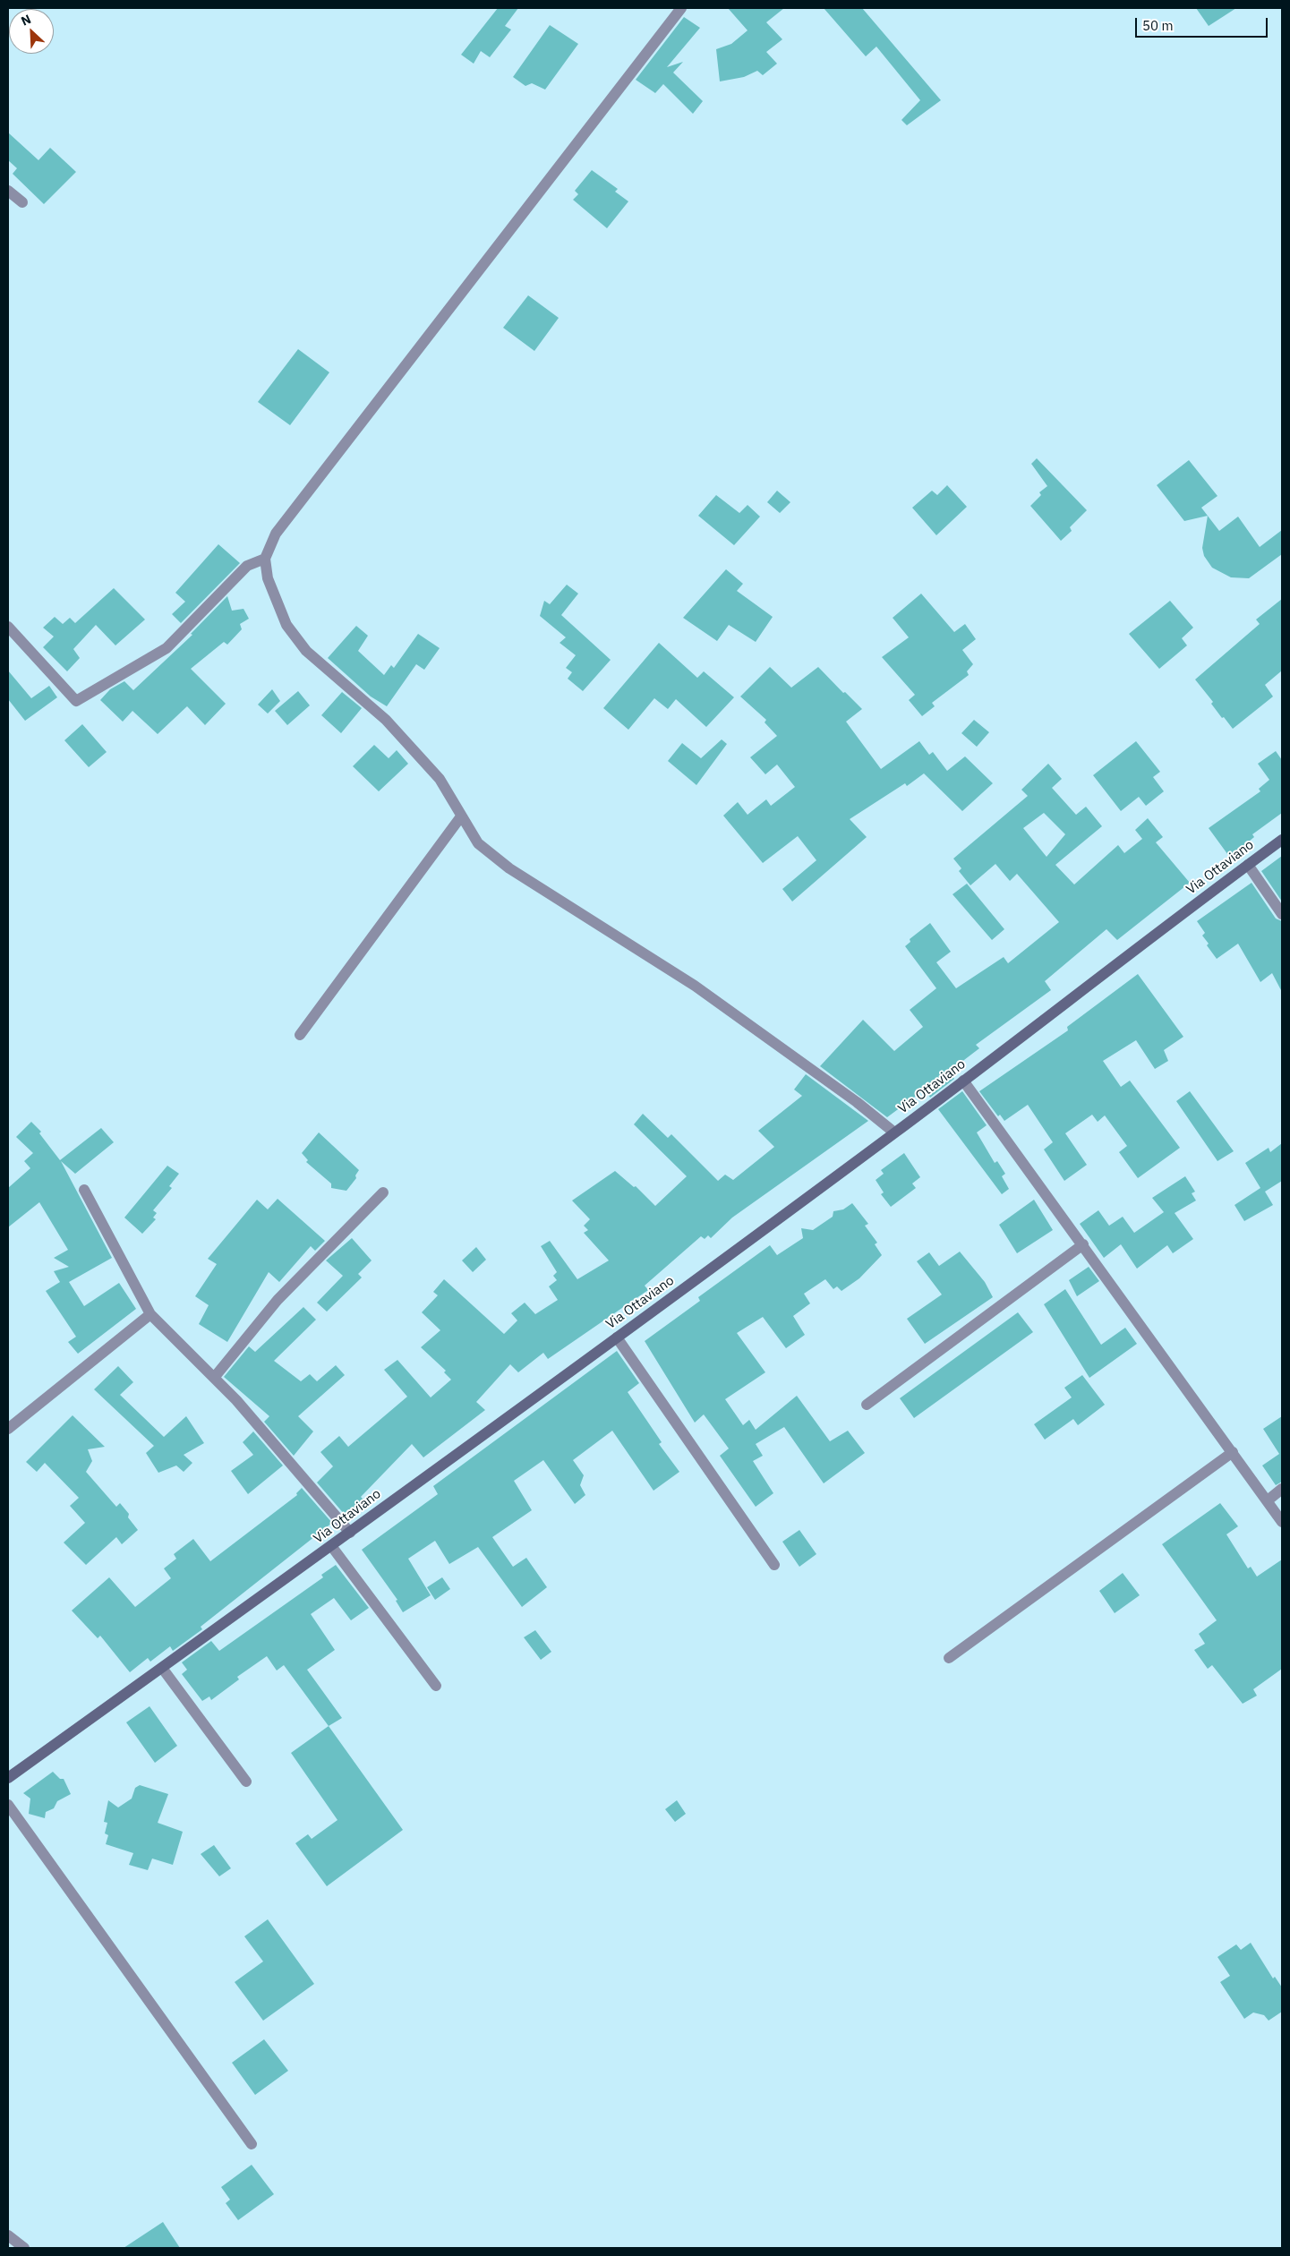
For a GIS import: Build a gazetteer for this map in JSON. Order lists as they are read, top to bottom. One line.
{"streets":{"main road":["Via Ottaviano"]},"scale_bar":"50 m","north":"top left"}
